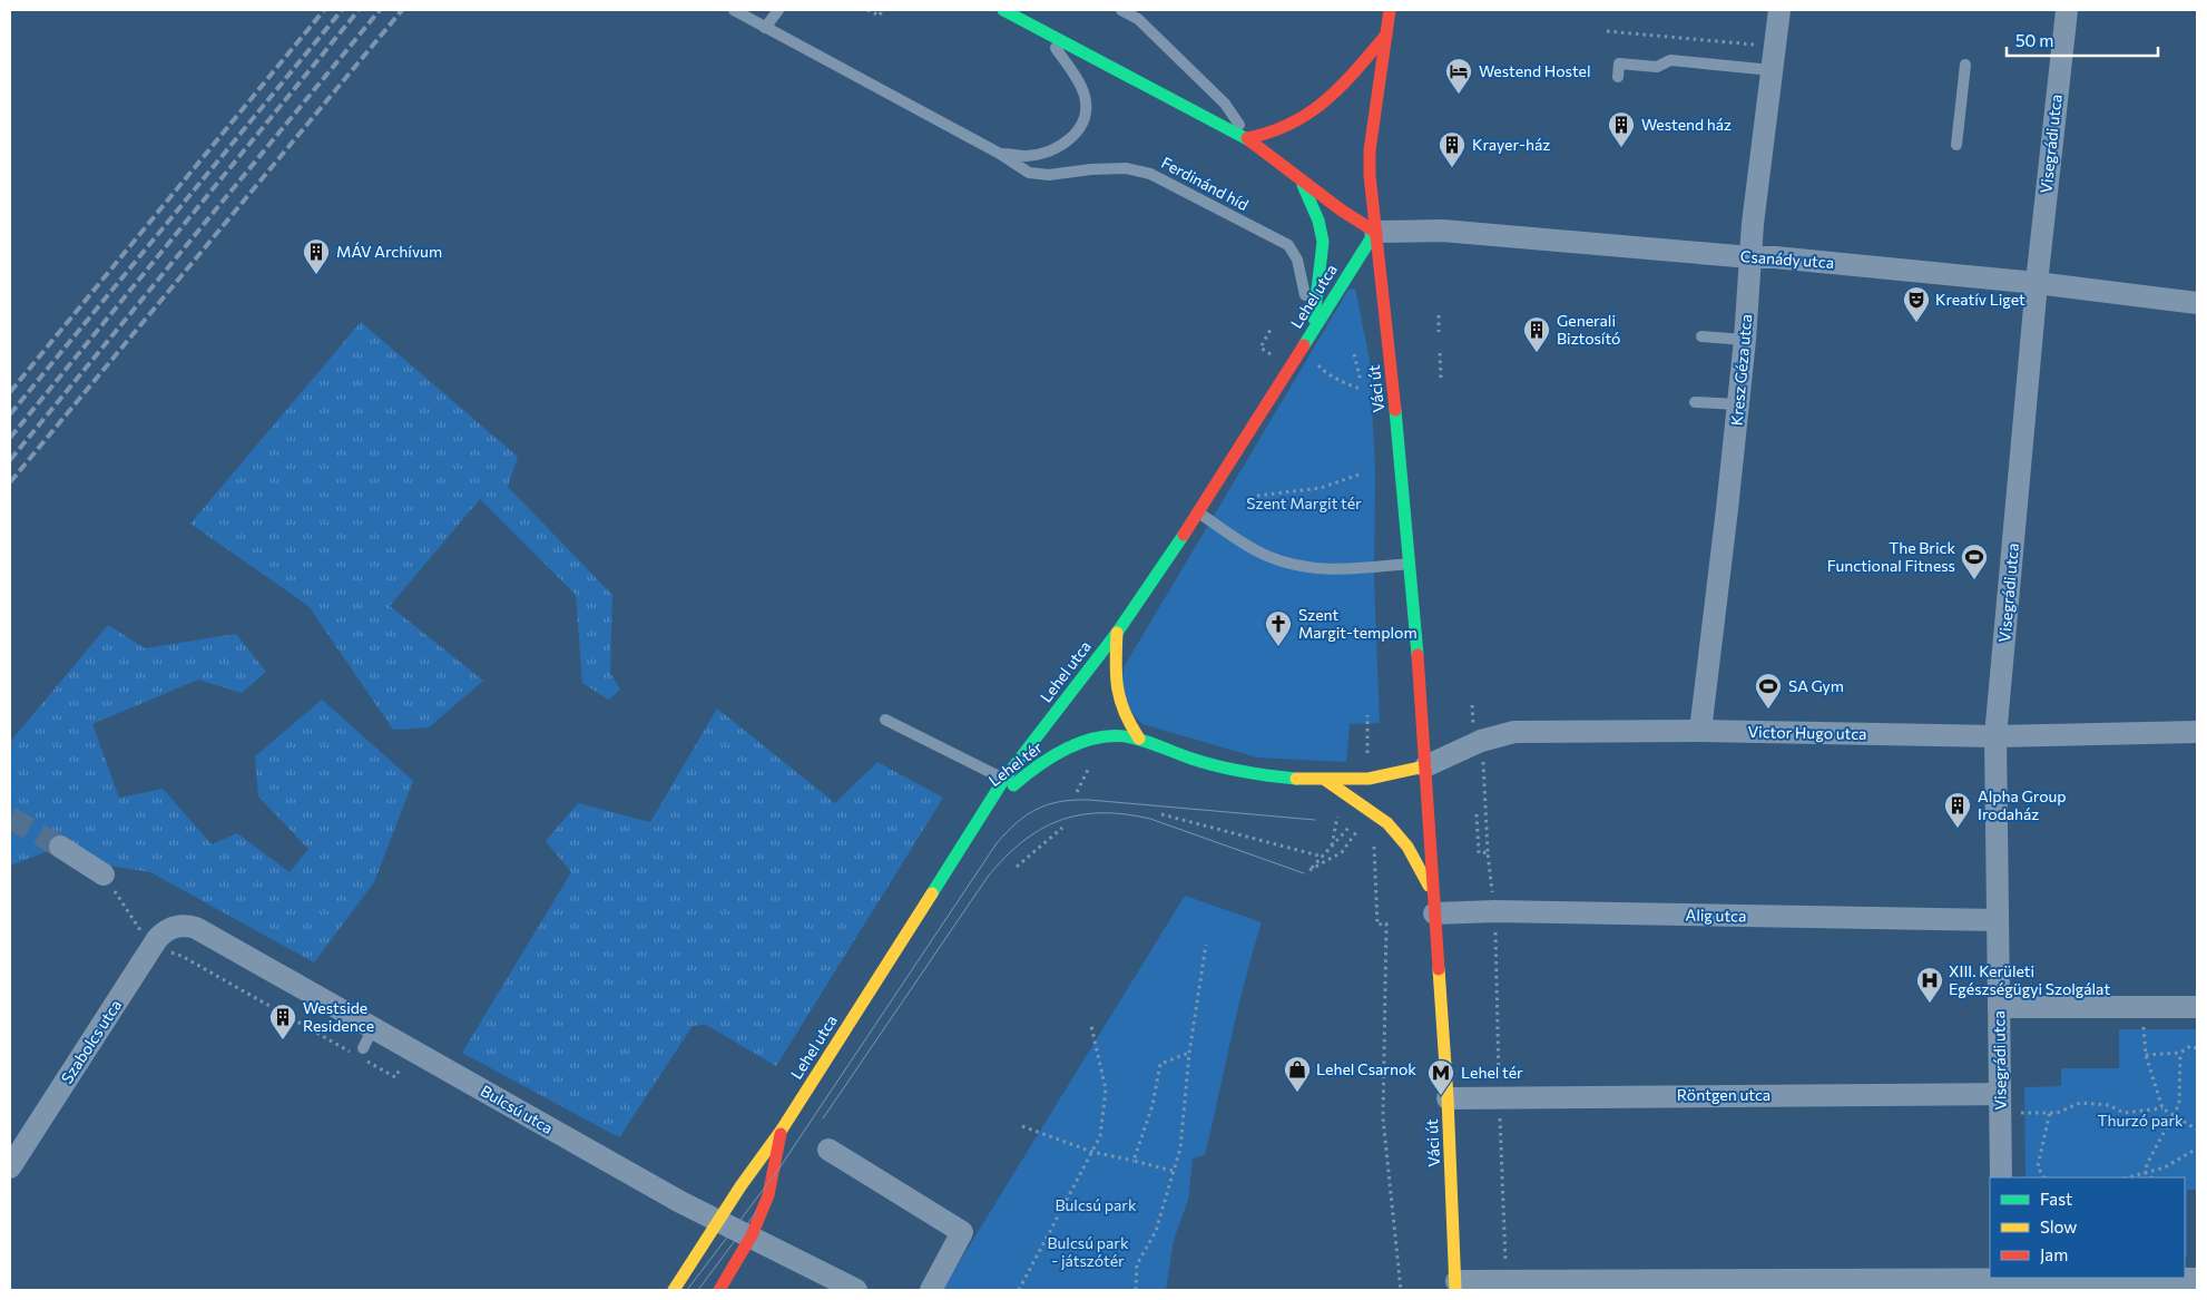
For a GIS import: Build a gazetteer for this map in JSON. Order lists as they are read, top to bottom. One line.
{"streets":{"main road":["Lehel utca","Váci út","Lehel tér"],"street":["Visegrádi utca","Csanády utca","Kresz Géza utca","Victor Hugo utca","Alig utca","Szabolcs utca","Röntgen utca","Bulcsú utca"],"lane":["Ferdinánd híd"]},"crossings":[["Visegrádi utca","Csanády utca"],["Visegrádi utca","Victor Hugo utca"],["Visegrádi utca","Alig utca"],["Visegrádi utca","Röntgen utca"],["Ferdinánd híd","Lehel utca"],["Csanády utca","Lehel utca"],["Csanády utca","Kresz Géza utca"],["Csanády utca","Váci út"],["Lehel utca","Váci út"],["Lehel utca","Lehel tér"],["Lehel utca","Bulcsú utca"],["Kresz Géza utca","Victor Hugo utca"],["Váci út","Victor Hugo utca"],["Váci út","Lehel tér"],["Váci út","Alig utca"],["Váci út","Röntgen utca"],["Szabolcs utca","Bulcsú utca"]],"parks":["Szent Margit tér","Thurzó park","Bulcsú park","Bulcsú park - játszótér"],"places":{"hotel":["Westend Hostel"],"building":["Westend ház","Krayer-ház","MÁV Archívum","Generali Biztosító","Alpha Group Irodaház","Westside Residence"],"theatre":["Kreatív Liget"],"sports":["The Brick Functional Fitness","SA Gym"],"church":["Szent Margit-templom"],"hospital":["XIII. Kerületi Egészségügyi Szolgálat"],"shop":["Lehel Csarnok"],"metro station":["Lehel tér"]},"legend":["Fast","Slow","Jam"],"scale_bar":"50 m"}
